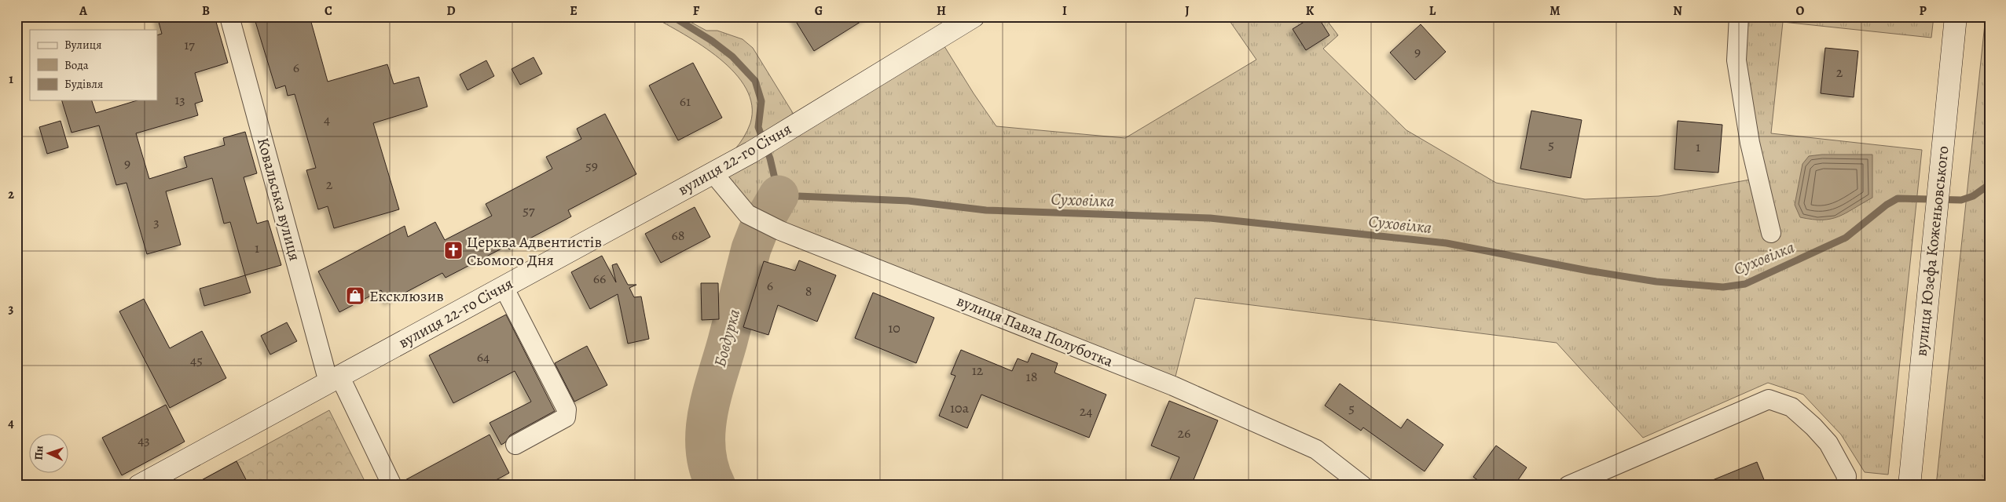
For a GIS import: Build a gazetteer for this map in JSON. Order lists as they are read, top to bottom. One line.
{"streets":{"main road":["вулиця 22-го Січня","вулиця Юзефа Коженьовського"],"street":["Ковальська вулиця","вулиця Павла Полуботка"]},"crossings":[["вулиця 22-го Січня","Ковальська вулиця"],["вулиця 22-го Січня","вулиця Павла Полуботка"]],"water":["Суховілка","Бовдурка"],"places":{"church":["Церква Адвентистів Сьомого Дня"],"shop":["Ексклюзив"]},"house_numbers":["17","9","6","2","13","61","4","5","1","9","59","2","57","3","68","1","66","6","8","10","64","45","12","18","10а","5","24","26","43"],"legend":["Вулиця","Вода","Будівля"],"north":"left","grid":{"columns":["A","B","C","D","E","F","G","H","I","J","K","L","M","N","O","P"],"rows":["1","2","3","4"]}}
